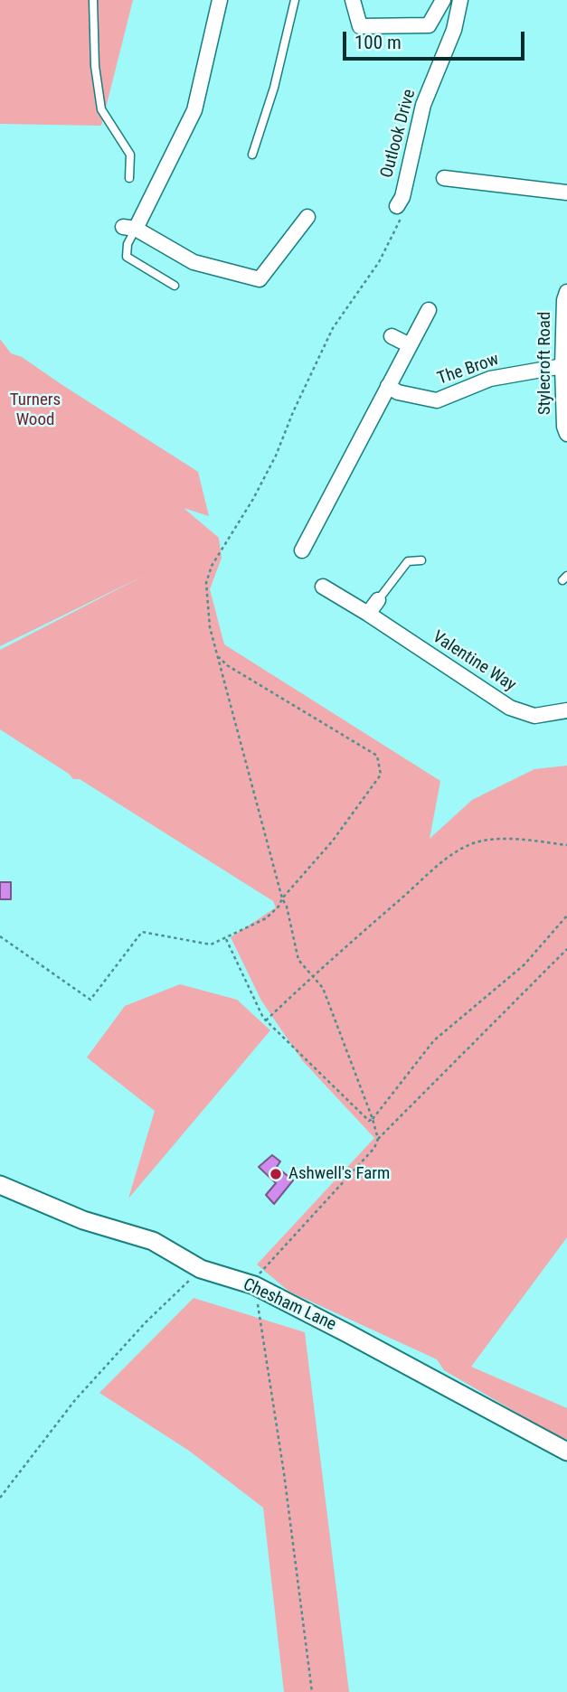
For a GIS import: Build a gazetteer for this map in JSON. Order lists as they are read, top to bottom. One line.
{"streets":{"street":["Outlook Drive","Stylecroft Road","The Brow","Valentine Way","Chesham Lane"]},"crossings":[["Stylecroft Road","The Brow"]],"parks":["Turners Wood"],"places":["Ashwell's Farm"],"scale_bar":"100 m"}
